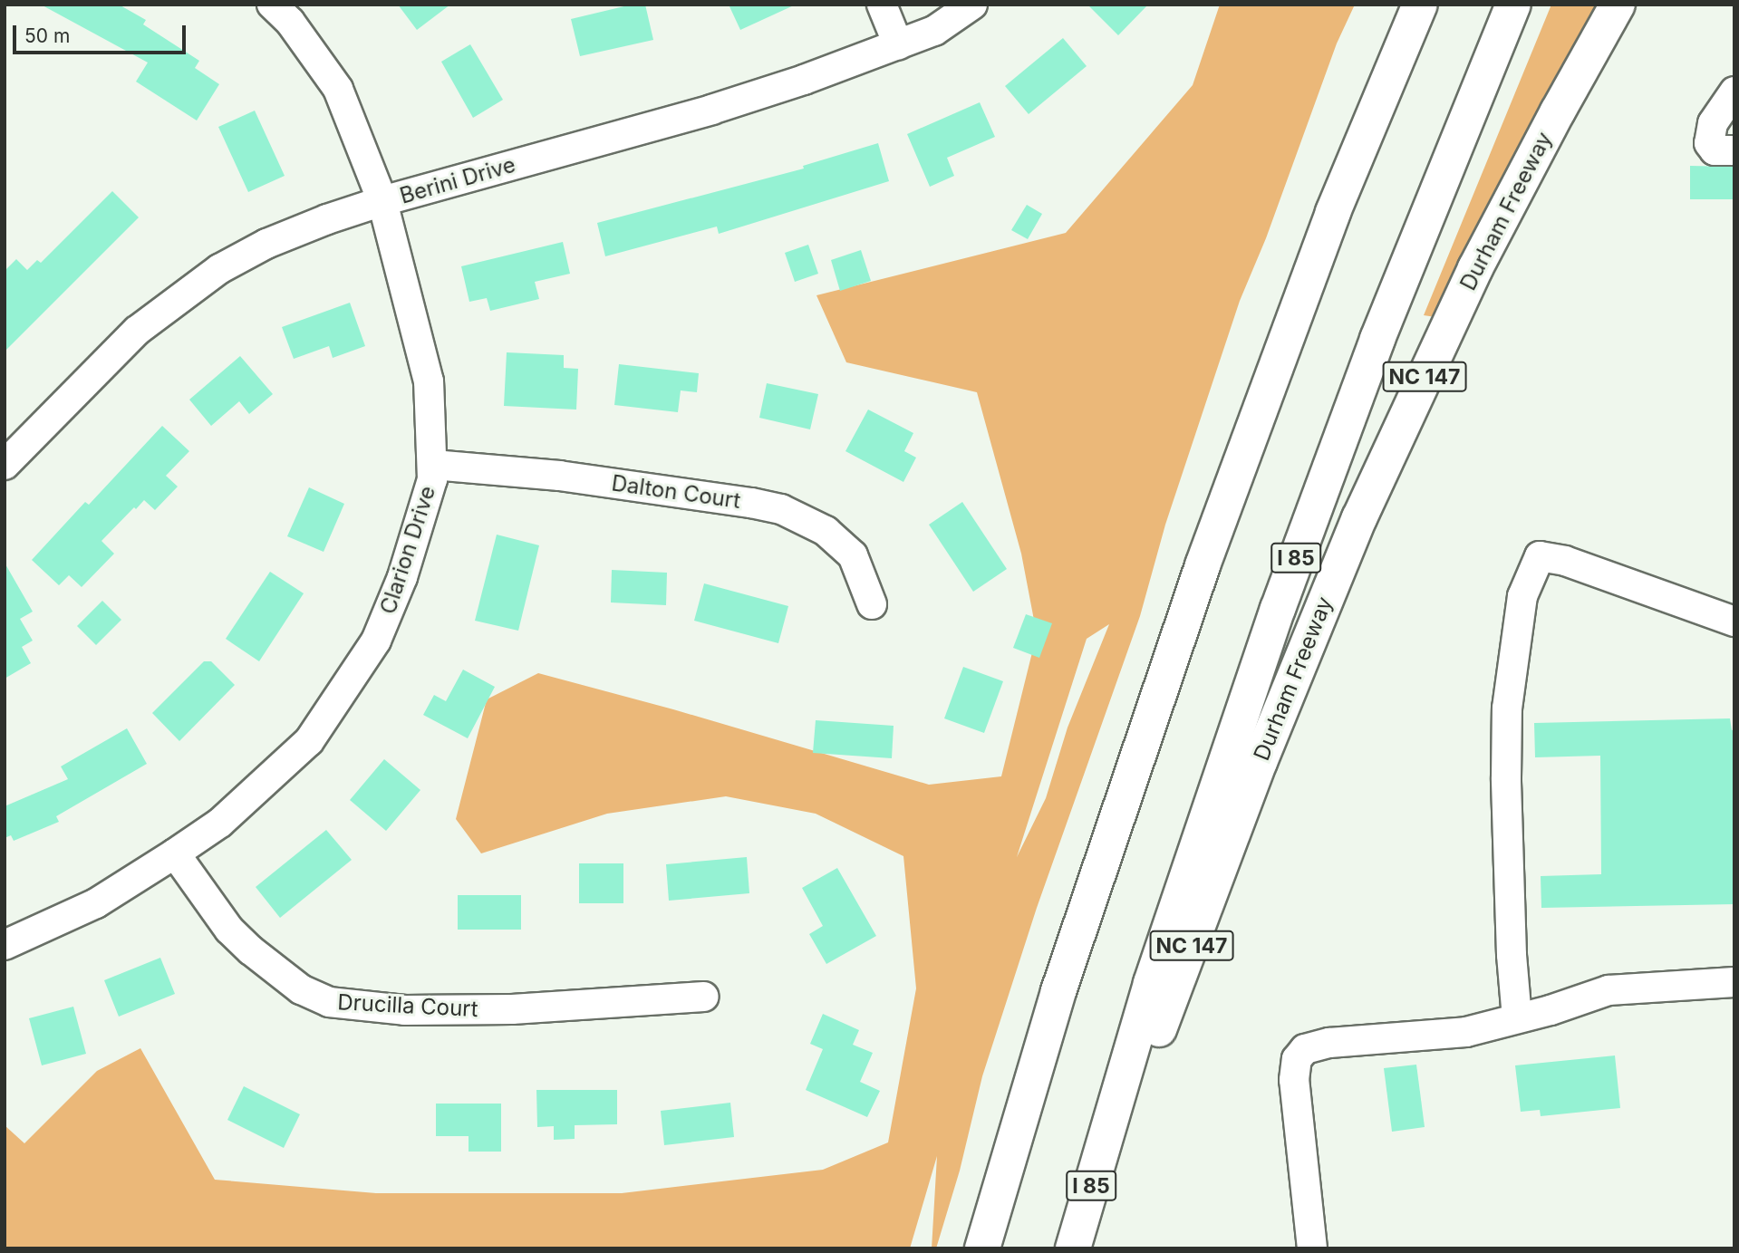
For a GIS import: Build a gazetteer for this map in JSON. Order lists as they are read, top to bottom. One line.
{"streets":{"highway":["Durham Freeway","NC 147","I 85"],"street":["Berini Drive","Dalton Court","Clarion Drive","Drucilla Court"]},"crossings":[["Berini Drive","Clarion Drive"],["Durham Freeway","I 85"],["Dalton Court","Clarion Drive"],["Clarion Drive","Drucilla Court"]],"scale_bar":"50 m"}
